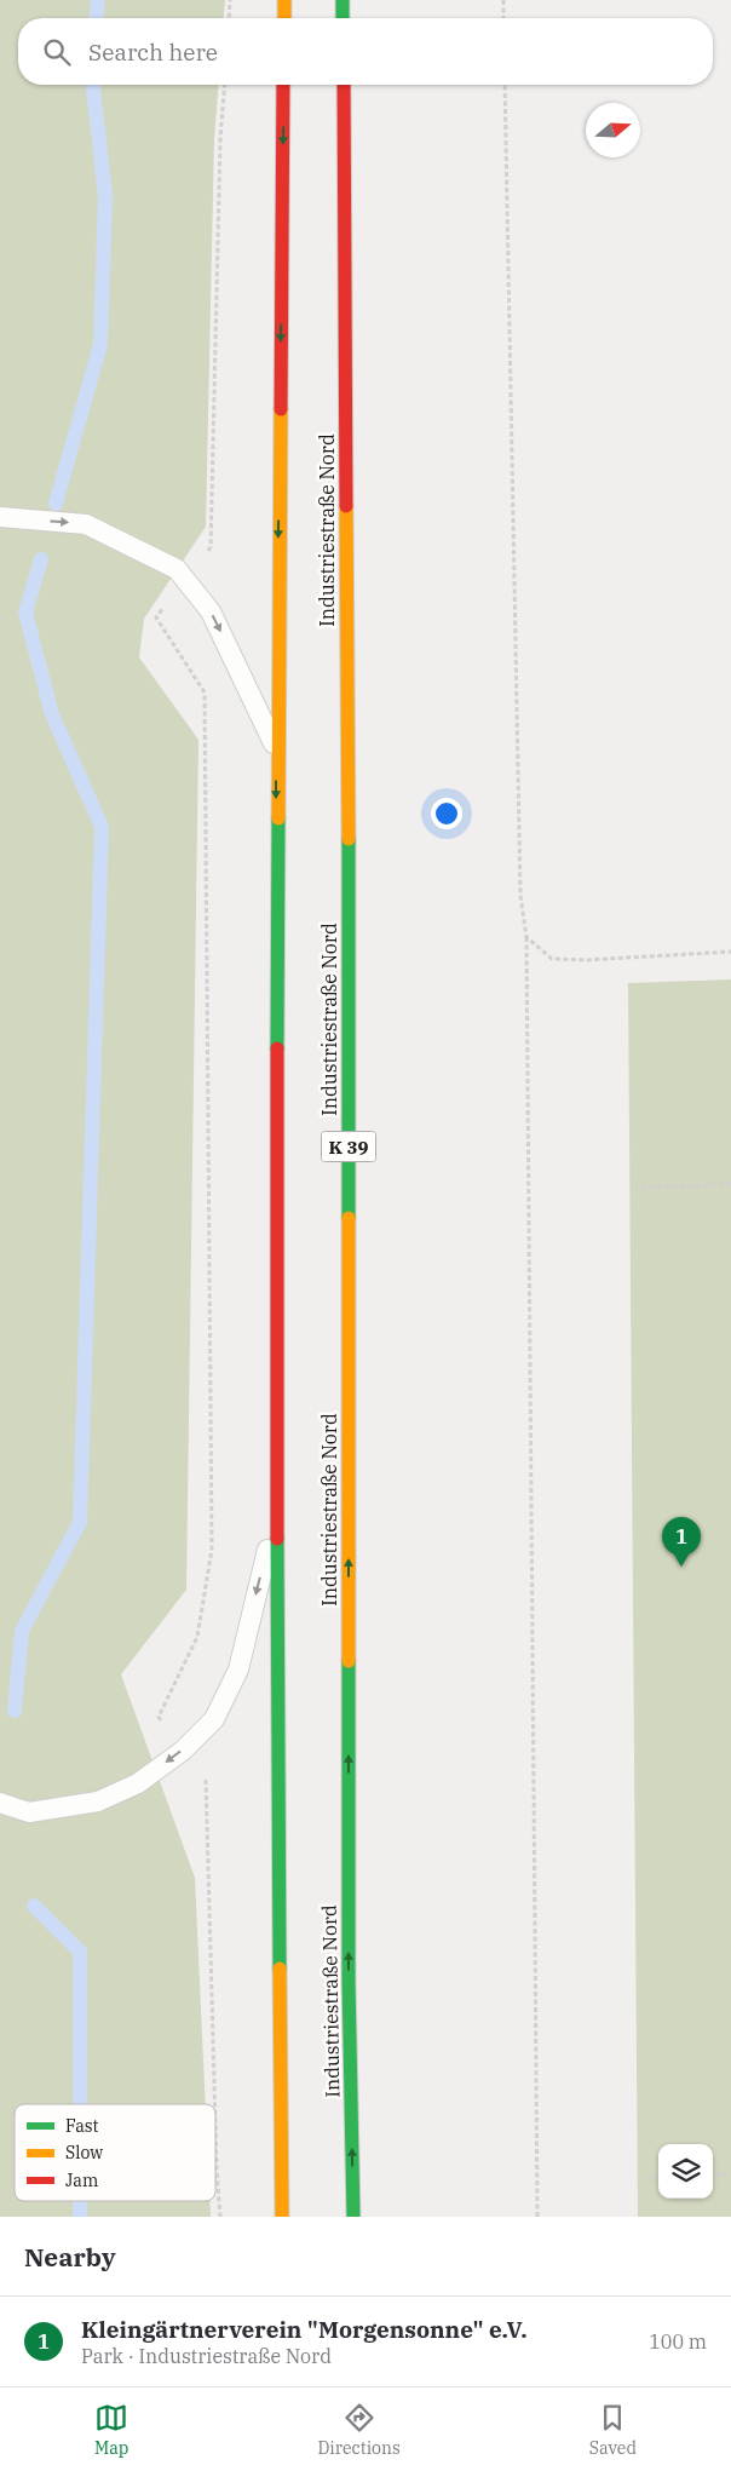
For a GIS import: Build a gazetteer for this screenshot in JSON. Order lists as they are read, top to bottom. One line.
{"streets":{"highway":["Industriestraße Nord","K 39"]},"legend":["Fast","Slow","Jam"],"north":"right","page":{"search":"Search here","pins":"1","heading":"Nearby","list":[{"mark":"1","name":"Kleingärtnerverein \"Morgensonne\" e.V.","note":"Park · Industriestraße Nord","value":"100 m"}],"nav":["Map","Directions","Saved"]}}
